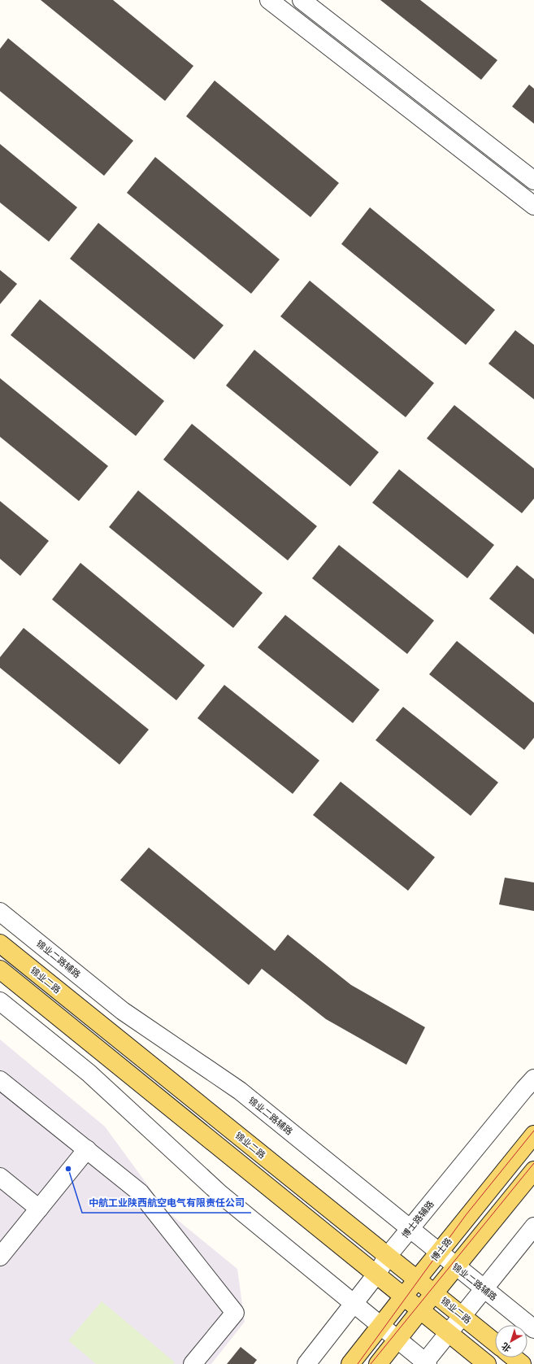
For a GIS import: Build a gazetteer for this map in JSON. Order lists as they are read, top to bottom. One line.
{"streets":{"main road":["锦业二路","博士路"],"street":["锦业二路辅路","博士路辅路"]},"crossings":[["锦业二路辅路","博士路辅路"],["锦业二路辅路","博士路"],["锦业二路","博士路辅路"],["锦业二路","博士路"]],"places":["中航工业陕西航空电气有限责任公司"],"north":"bottom left"}
